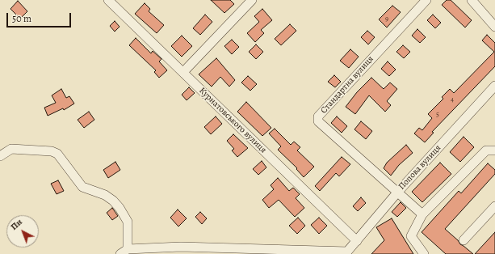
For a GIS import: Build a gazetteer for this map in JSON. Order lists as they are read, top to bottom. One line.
{"streets":{"street":["Стандартна вулиця","Курнатовського вулиця","Попова вулиця"]},"crossings":[["Стандартна вулиця","Попова вулиця"],["Курнатовського вулиця","Попова вулиця"]],"house_numbers":["9","4","5"],"scale_bar":"50 m","north":"top left"}
